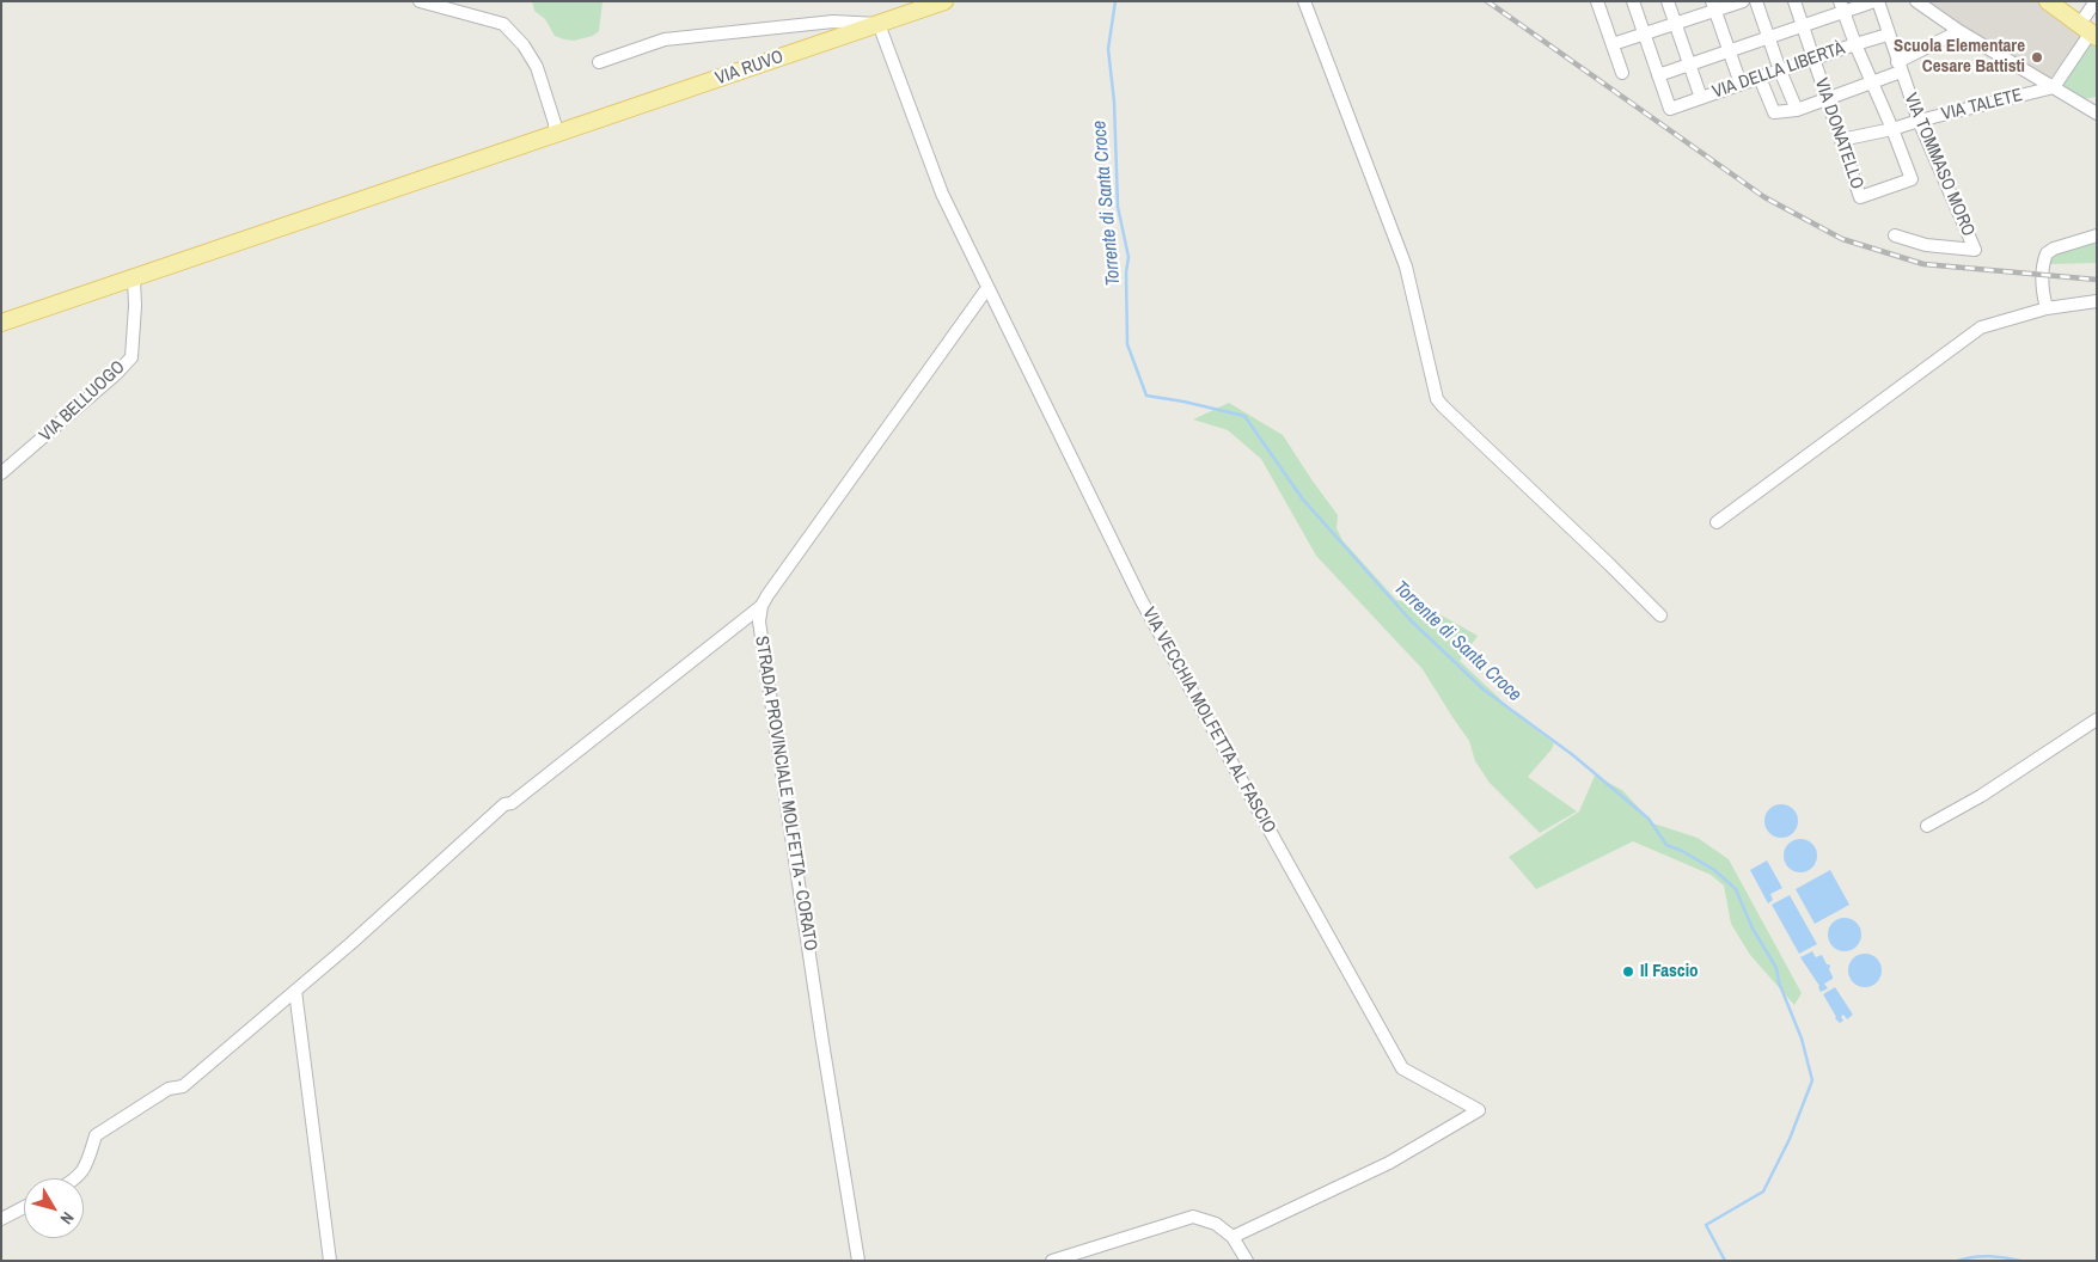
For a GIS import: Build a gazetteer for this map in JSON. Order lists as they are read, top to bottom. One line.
{"streets":{"main road":["VIA RUVO"],"street":["VIA DELLA LIBERTÀ","VIA TALETE","VIA DONATELLO","VIA TOMMASO MORO","VIA BELLUOGO","VIA VECCHIA MOLFETTA AL FASCIO","STRADA PROVINCIALE MOLFETTA - CORATO"]},"crossings":[["VIA RUVO","VIA BELLUOGO"],["VIA RUVO","VIA VECCHIA MOLFETTA AL FASCIO"],["VIA DELLA LIBERTÀ","VIA DONATELLO"],["VIA DELLA LIBERTÀ","VIA TOMMASO MORO"],["VIA TALETE","VIA DONATELLO"],["VIA TALETE","VIA TOMMASO MORO"]],"water":["Torrente di Santa Croce"],"places":["Scuola Elementare Cesare Battisti","Il Fascio"],"north":"bottom right"}
